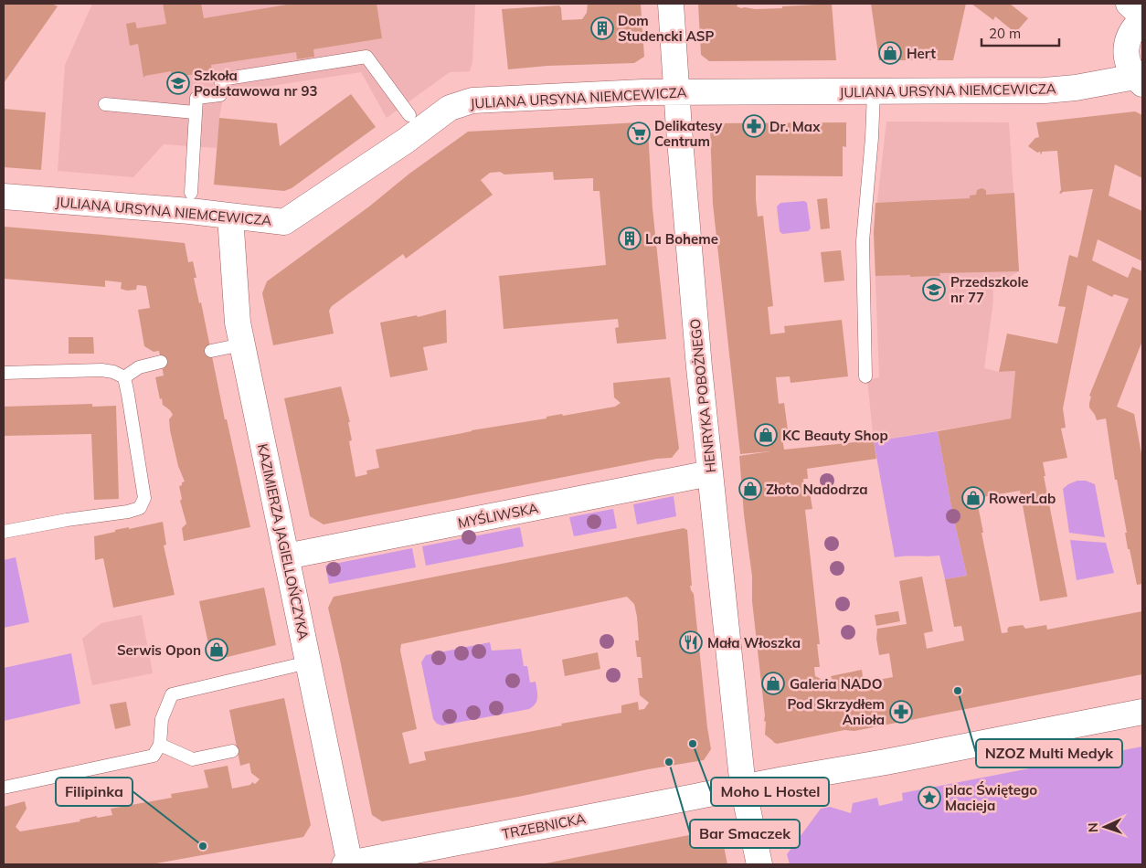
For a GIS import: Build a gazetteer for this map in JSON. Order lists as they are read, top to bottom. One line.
{"streets":{"street":["JULIANA URSYNA NIEMCEWICZA","HENRYKA POBOŻNEGO","MYŚLIWSKA","KAZIMIERZA JAGIELLOŃCZYKA","TRZEBNICKA"]},"crossings":[["JULIANA URSYNA NIEMCEWICZA","HENRYKA POBOŻNEGO"],["JULIANA URSYNA NIEMCEWICZA","KAZIMIERZA JAGIELLOŃCZYKA"],["HENRYKA POBOŻNEGO","MYŚLIWSKA"],["HENRYKA POBOŻNEGO","TRZEBNICKA"],["MYŚLIWSKA","KAZIMIERZA JAGIELLOŃCZYKA"],["KAZIMIERZA JAGIELLOŃCZYKA","TRZEBNICKA"]],"places":{"building":["Dom Studencki ASP","La Boheme"],"shop":["Hert","KC Beauty Shop","Złoto Nadodrza","RowerLab","Serwis Opon","Galeria NADO"],"school or university":["Szkoła Podstawowa nr 93","Przedszkole nr 77"],"pharmacy":["Dr. Max","Pod Skrzydłem Anioła"],"supermarket":["Delikatesy Centrum"],"restaurant":["Mała Włoszka"],"other":["NZOZ Multi Medyk","Moho L Hostel","Bar Smaczek","Filipinka"],"place":["plac Świętego Macieja"]},"scale_bar":"20 m","north":"left"}
